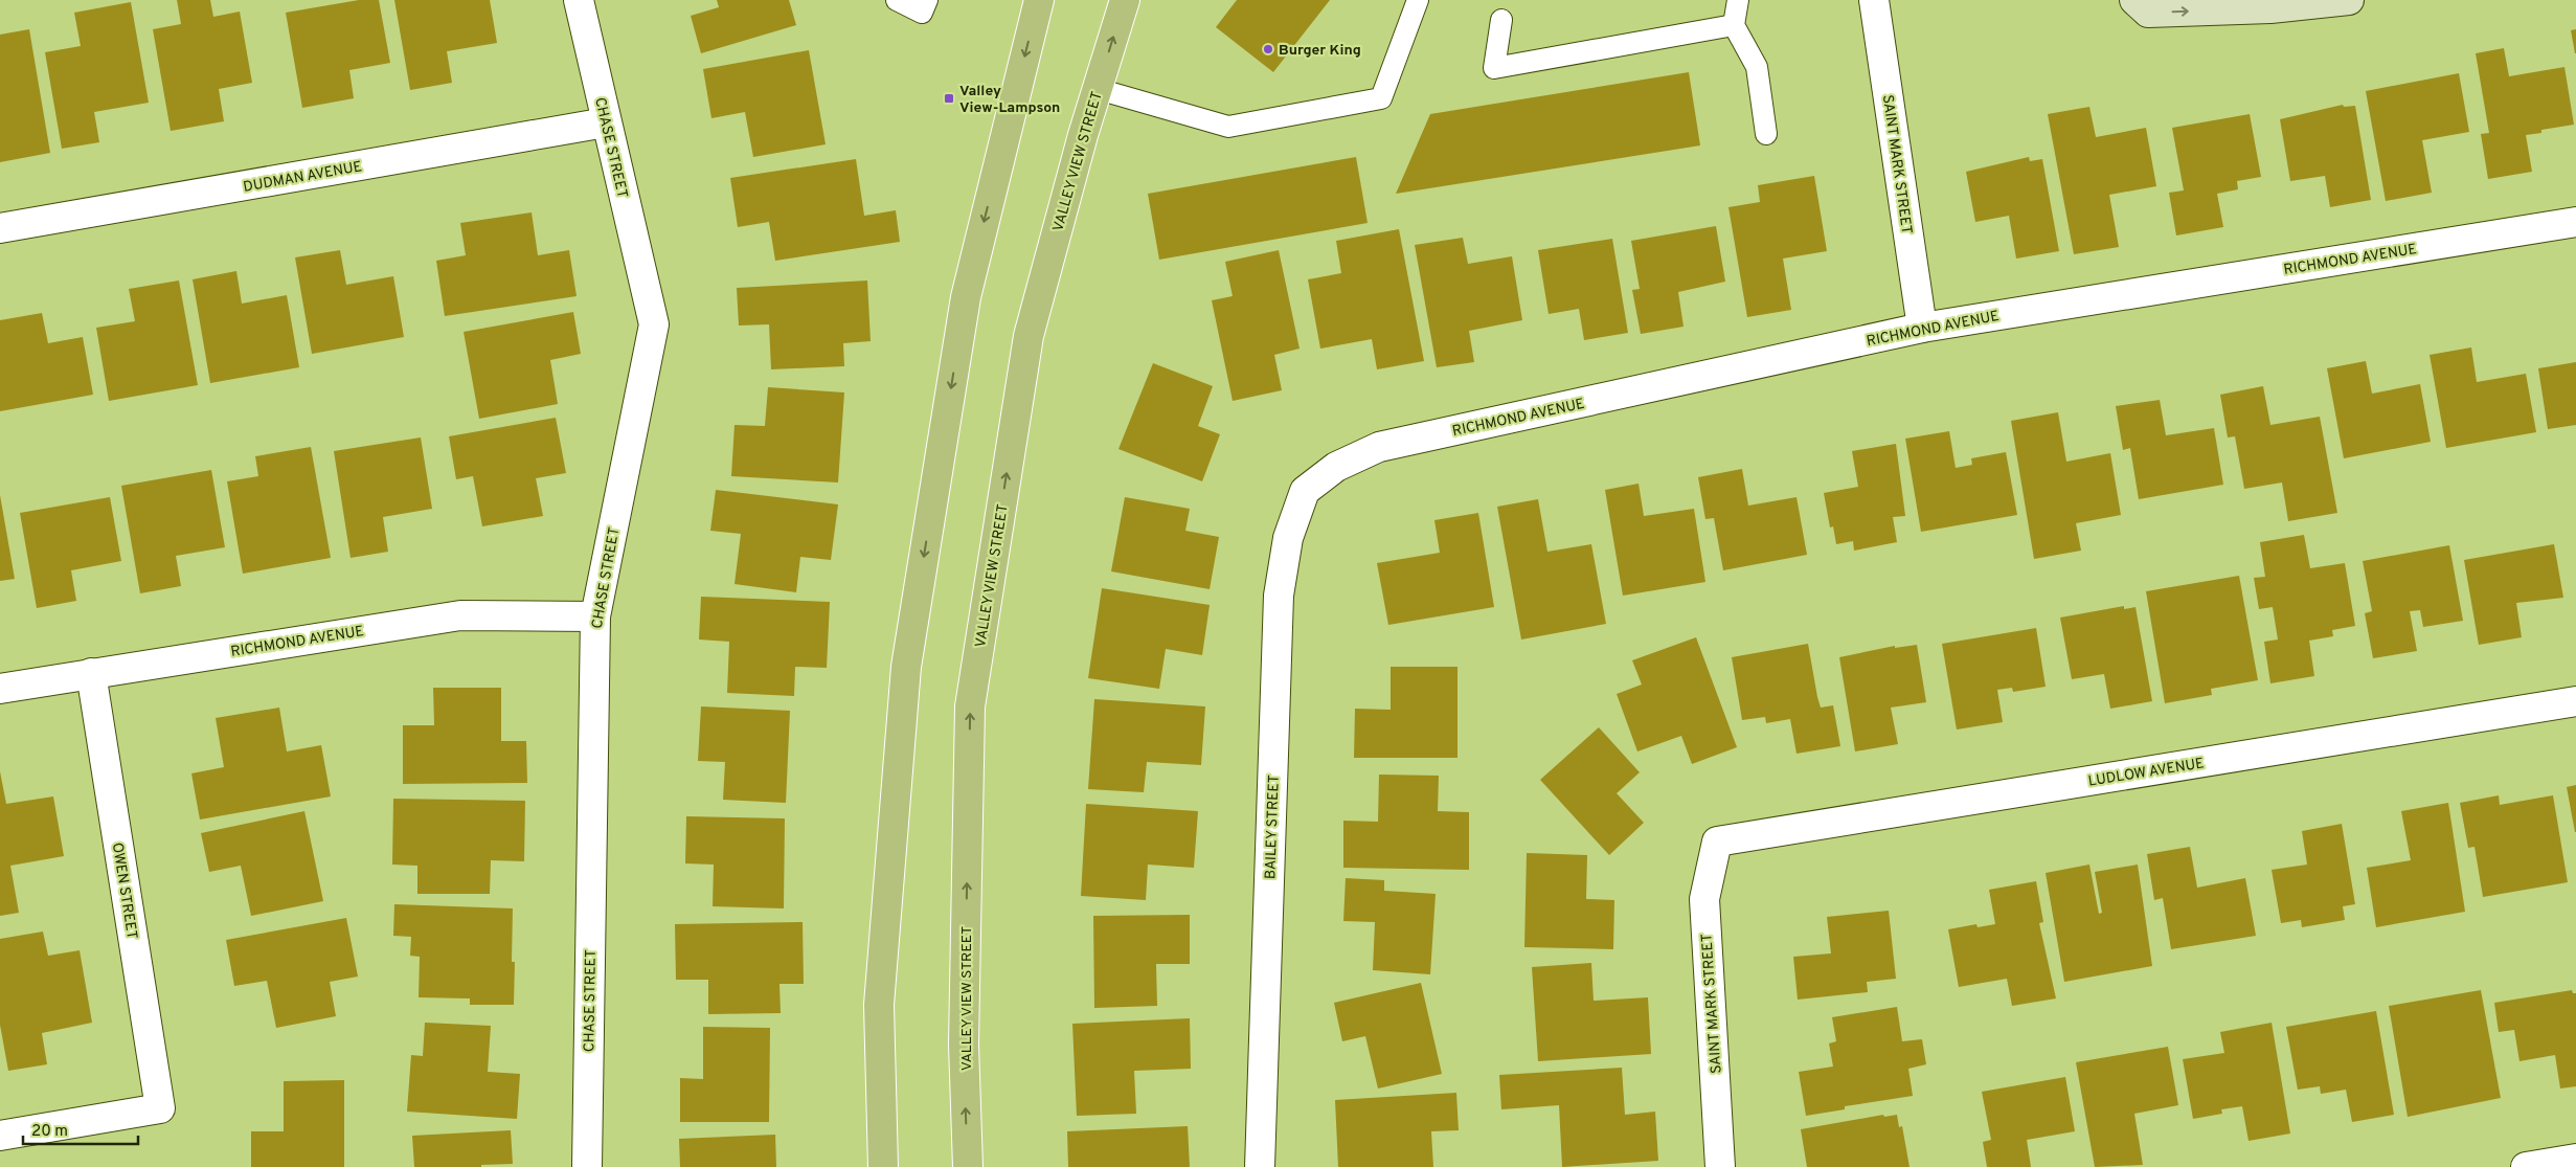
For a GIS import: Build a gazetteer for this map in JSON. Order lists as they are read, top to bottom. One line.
{"streets":{"main road":["VALLEY VIEW STREET"],"street":["CHASE STREET","SAINT MARK STREET","DUDMAN AVENUE","RICHMOND AVENUE","LUDLOW AVENUE","BAILEY STREET","OWEN STREET"]},"crossings":[["CHASE STREET","DUDMAN AVENUE"],["CHASE STREET","RICHMOND AVENUE"],["SAINT MARK STREET","RICHMOND AVENUE"],["SAINT MARK STREET","LUDLOW AVENUE"],["RICHMOND AVENUE","BAILEY STREET"],["RICHMOND AVENUE","OWEN STREET"]],"places":{"other":["Burger King"],"transit":["Valley View-Lampson"]},"scale_bar":"20 m"}
